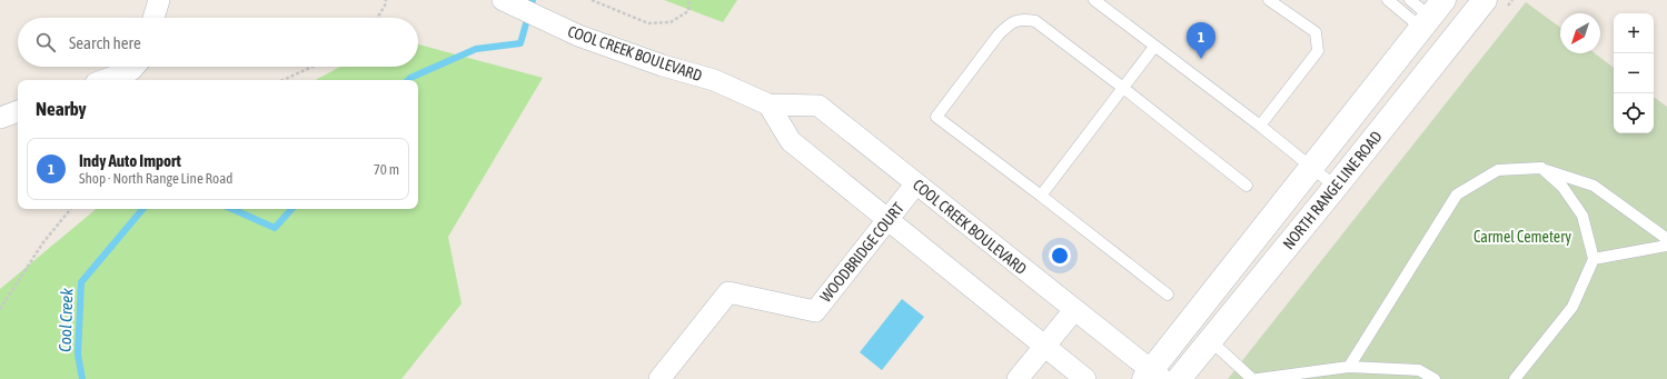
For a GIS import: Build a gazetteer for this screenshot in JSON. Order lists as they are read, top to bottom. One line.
{"streets":{"main road":["NORTH RANGE LINE ROAD"],"street":["COOL CREEK BOULEVARD","WOODBRIDGE COURT"]},"crossings":[["COOL CREEK BOULEVARD","NORTH RANGE LINE ROAD"],["COOL CREEK BOULEVARD","WOODBRIDGE COURT"]],"water":["Cool Creek"],"parks":["Carmel Cemetery"],"north":"bottom left","page":{"map_buttons":["+","−"],"search":"Search here","pins":"1","heading":"Nearby","list":[{"mark":"1","name":"Indy Auto Import","note":"Shop · North Range Line Road","value":"70 m"}]}}
